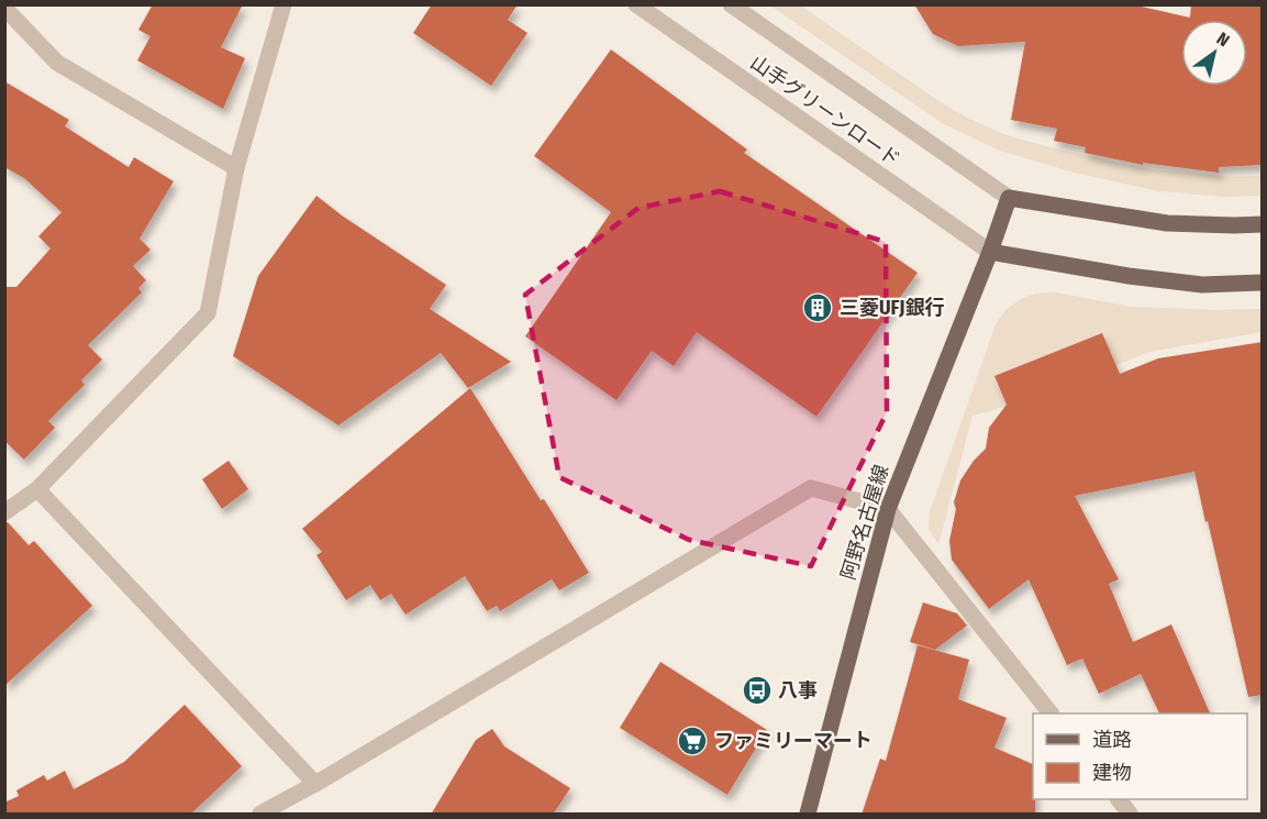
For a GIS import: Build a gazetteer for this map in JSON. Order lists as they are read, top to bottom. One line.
{"streets":{"main road":["阿野名古屋線"],"street":["山手グリーンロード"]},"crossings":[["山手グリーンロード","阿野名古屋線"]],"places":{"building":["三菱UFJ銀行"],"bus stop":["八事"],"supermarket":["ファミリーマート"]},"legend":["道路","建物"],"north":"top right"}
